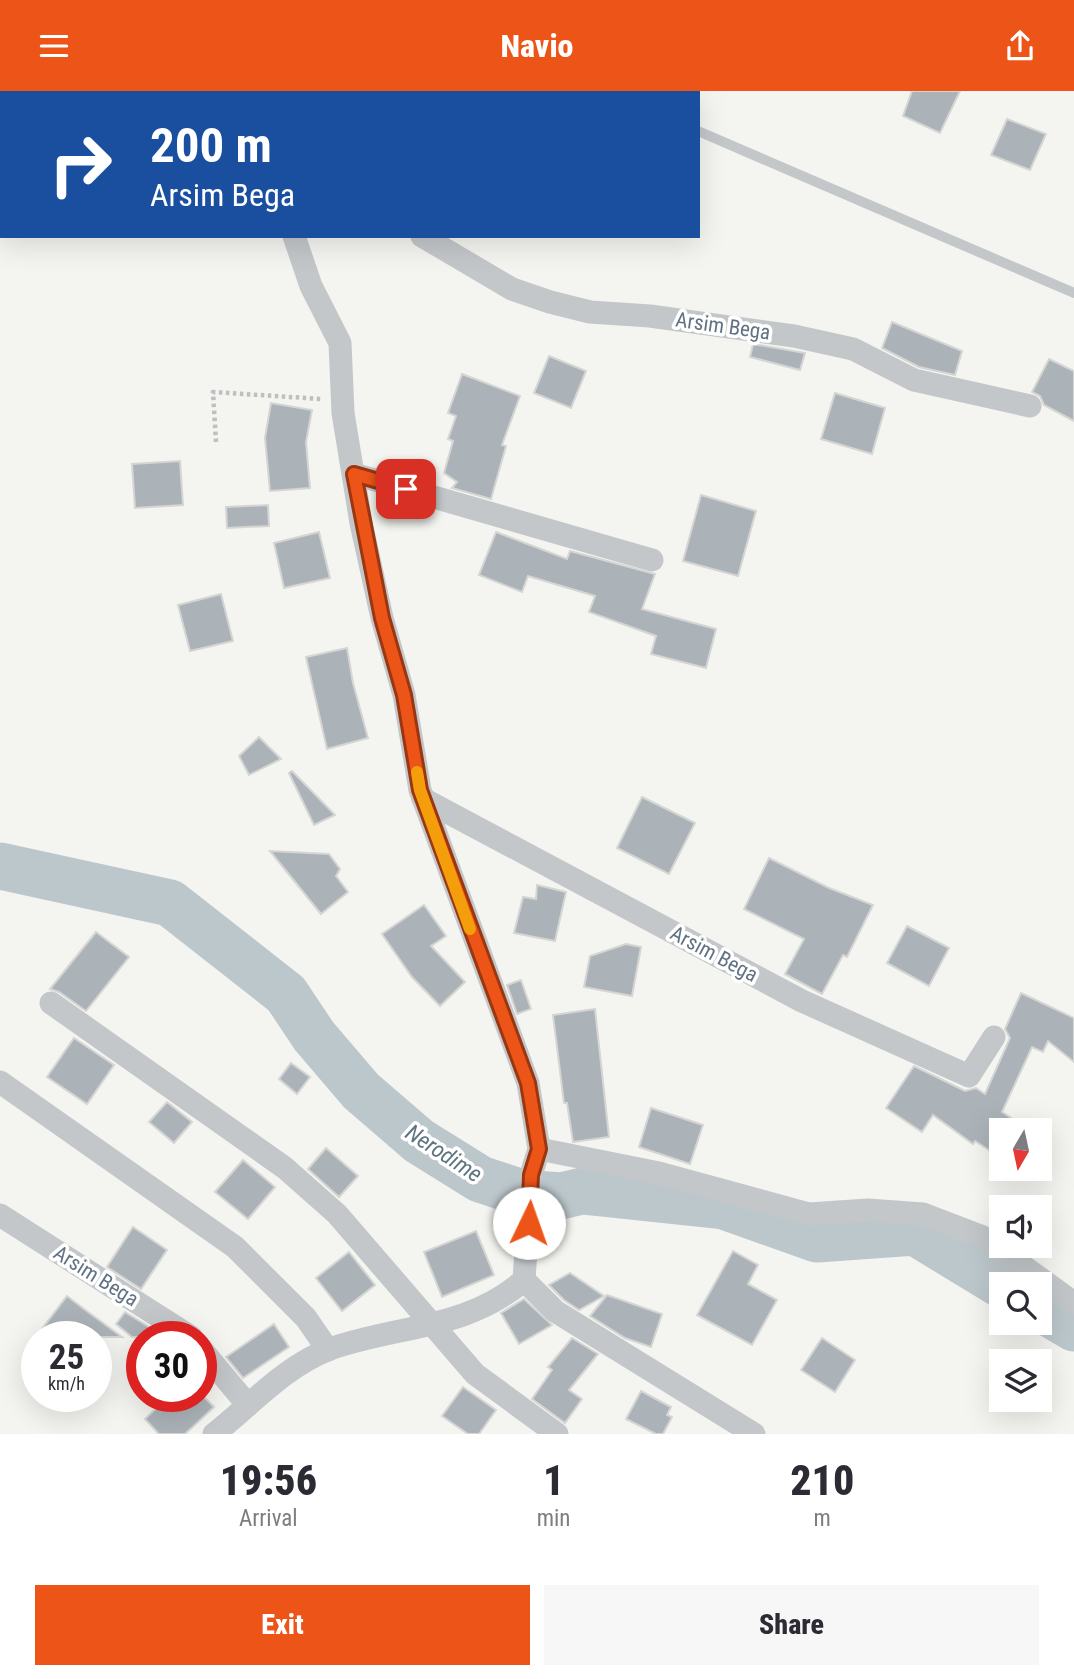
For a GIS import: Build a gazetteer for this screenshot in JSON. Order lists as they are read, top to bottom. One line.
{"streets":{"street":["Arsim Bega"]},"water":["Nerodime"],"north":"bottom","page":{"header":"Navio","turn":["200 m","Arsim Bega"],"speed":"25 km/h","limit":"30","eta":["19:56","Arrival","1","min","210","m"],"buttons":["Exit","Share"]}}
